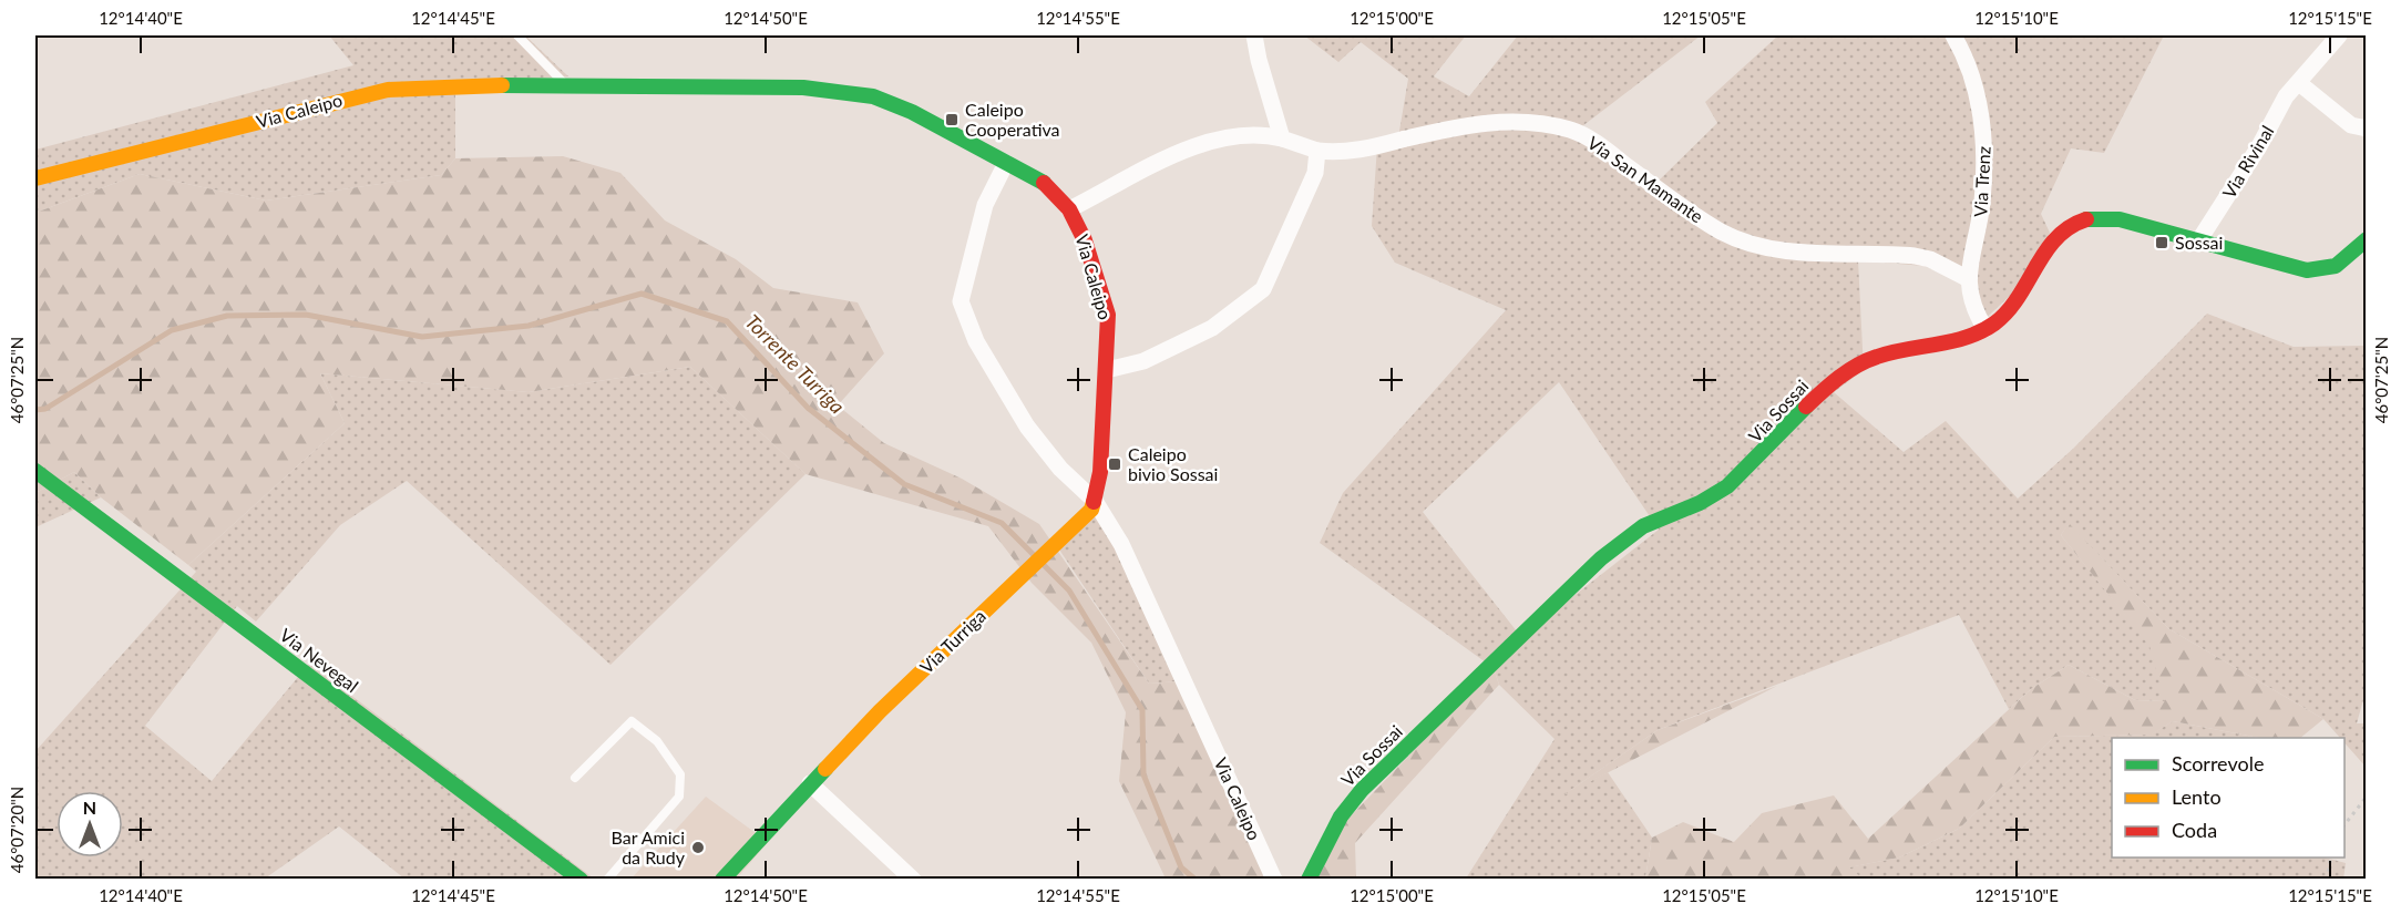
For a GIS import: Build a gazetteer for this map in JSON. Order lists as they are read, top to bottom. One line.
{"streets":{"street":["Via Caleipo","Via Rivinal","Via San Mamante","Via Trenz","Via Sossai","Via Turriga","Via Nevegal"]},"crossings":[["Via Caleipo","Via San Mamante"],["Via Caleipo","Via Turriga"],["Via Rivinal","Via Sossai"],["Via San Mamante","Via Trenz"],["Via Trenz","Via Sossai"]],"water":["Torrente Turriga"],"places":{"transit":["Caleipo Cooperativa","Sossai","Caleipo bivio Sossai"],"other":["Bar Amici da Rudy"]},"legend":["Scorrevole","Lento","Coda"],"north":"top","coordinates":["12°14'40\"E","12°14'45\"E","12°14'50\"E","12°14'55\"E","12°15'00\"E","12°15'05\"E","12°15'10\"E","12°15'15\"E","46°07'25\"N","46°07'20\"N"]}
